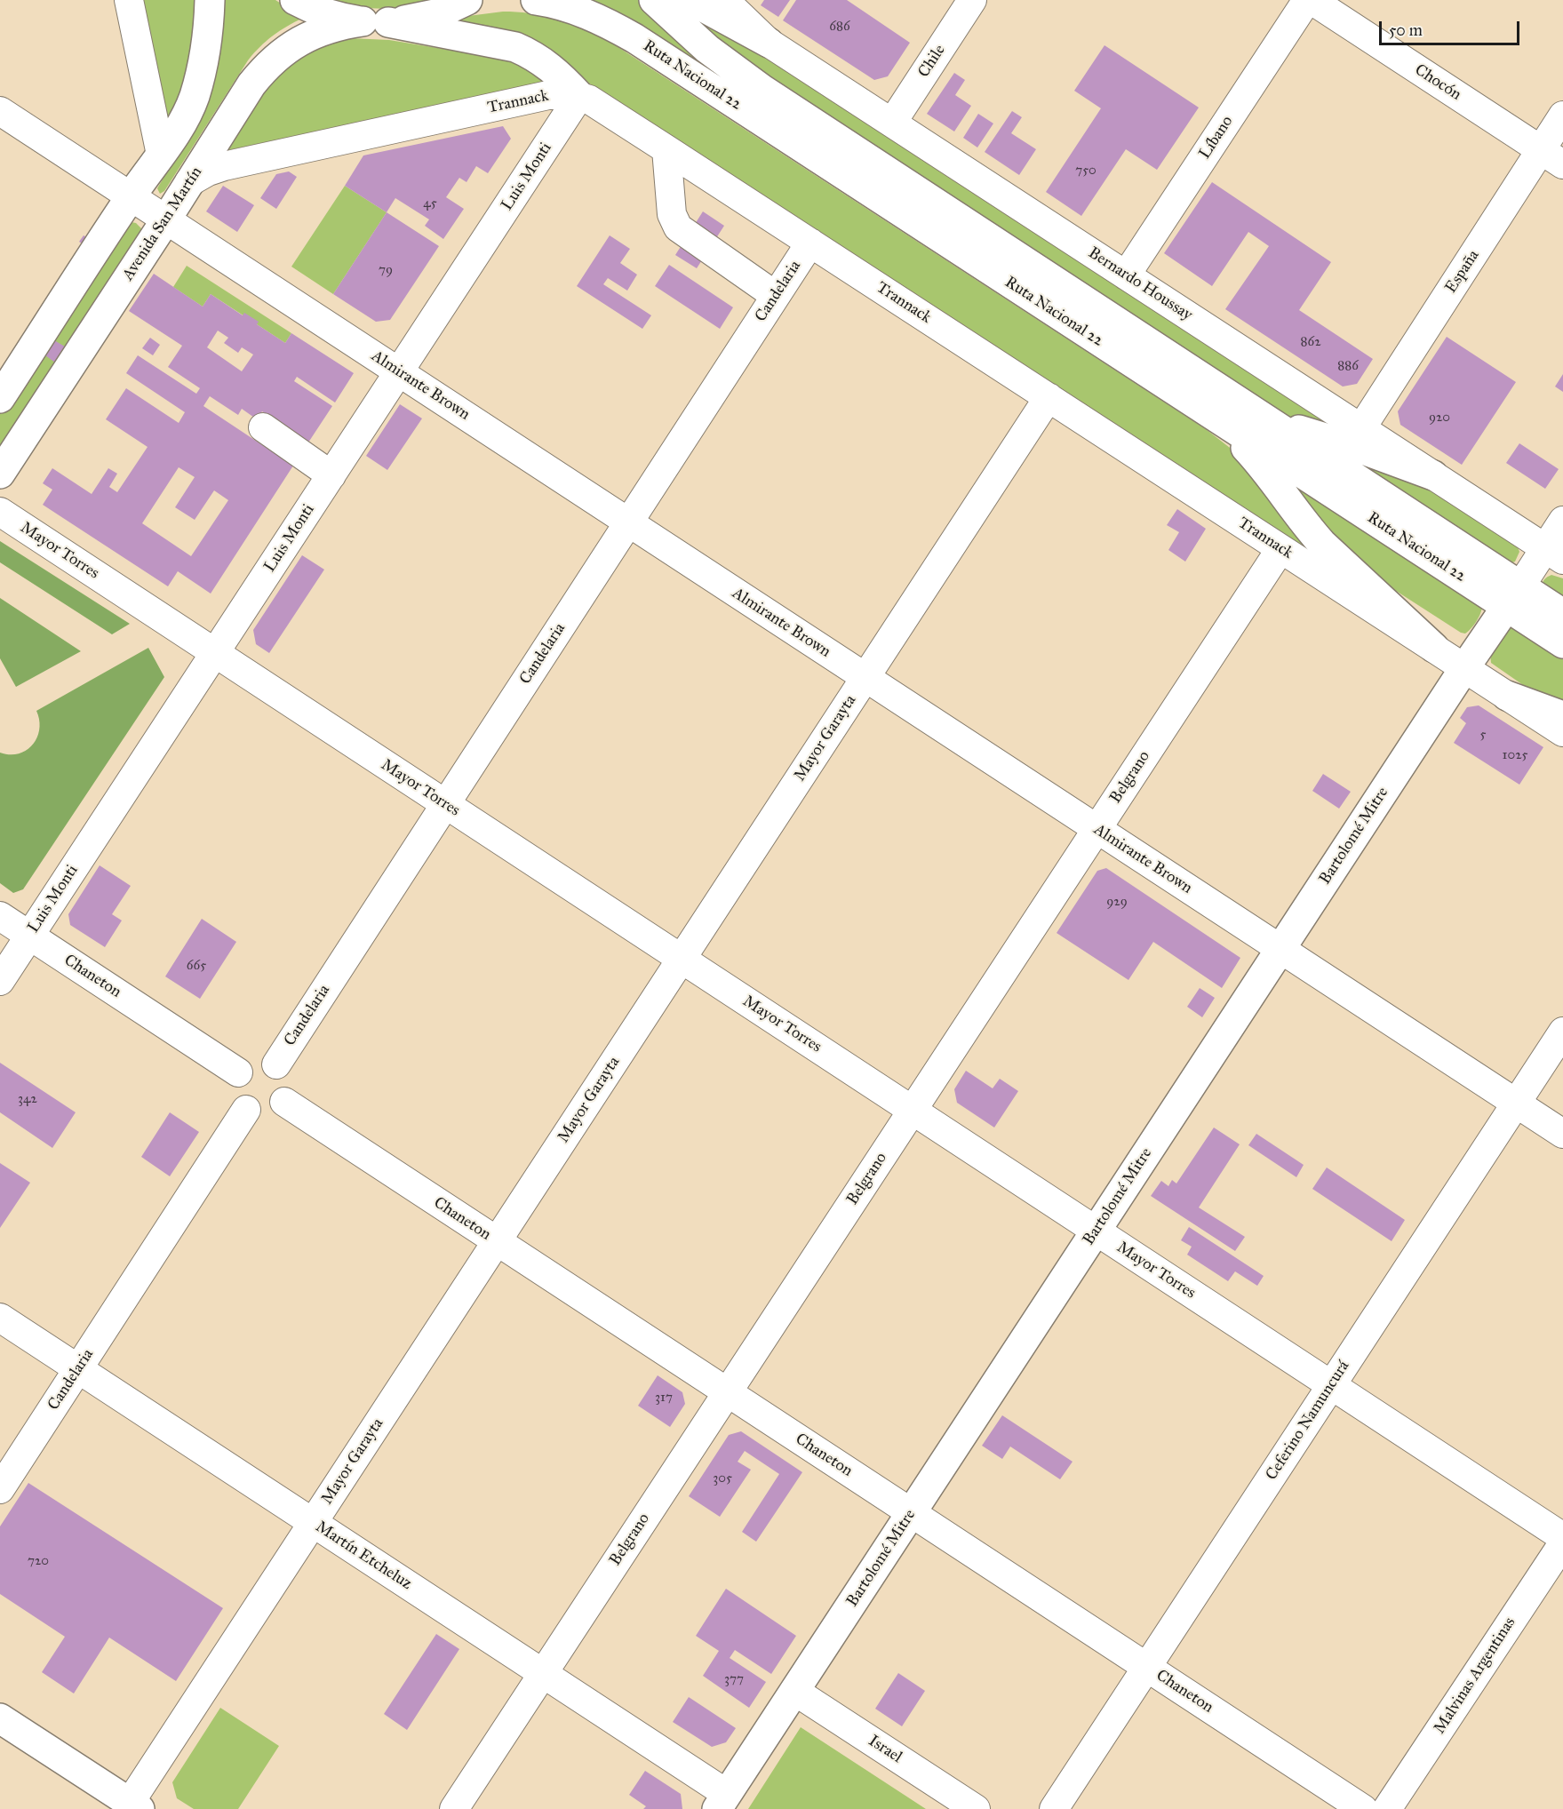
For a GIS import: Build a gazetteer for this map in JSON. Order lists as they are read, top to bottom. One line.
{"streets":{"main road":["Ruta Nacional 22","Avenida San Martín","Bartolomé Mitre"],"street":["Chile","Chocón","Trannack","Líbano","Luis Monti","España","Bernardo Houssay","Candelaria","Almirante Brown","Mayor Torres","Mayor Garayta","Belgrano","Chaneton","Ceferino Namuncurá","Martín Etcheluz","Malvinas Argentinas","Israel"]},"crossings":[["Chile","Bernardo Houssay"],["Ruta Nacional 22","Bartolomé Mitre"],["Chocón","España"],["Trannack","Luis Monti"],["Trannack","Avenida San Martín"],["Trannack","Candelaria"],["Trannack","Mayor Garayta"],["Trannack","Belgrano"],["Trannack","Bartolomé Mitre"],["Líbano","Bernardo Houssay"],["Luis Monti","Almirante Brown"],["Luis Monti","Mayor Torres"],["Luis Monti","Chaneton"],["Avenida San Martín","Almirante Brown"],["España","Bernardo Houssay"],["Candelaria","Almirante Brown"],["Candelaria","Mayor Torres"],["Candelaria","Chaneton"],["Candelaria","Martín Etcheluz"],["Almirante Brown","Mayor Garayta"],["Almirante Brown","Belgrano"],["Almirante Brown","Bartolomé Mitre"],["Almirante Brown","Ceferino Namuncurá"],["Mayor Torres","Mayor Garayta"],["Mayor Torres","Belgrano"],["Mayor Torres","Bartolomé Mitre"],["Mayor Torres","Ceferino Namuncurá"],["Mayor Garayta","Chaneton"],["Mayor Garayta","Martín Etcheluz"],["Belgrano","Chaneton"],["Belgrano","Martín Etcheluz"],["Bartolomé Mitre","Chaneton"],["Bartolomé Mitre","Martín Etcheluz"],["Bartolomé Mitre","Israel"],["Chaneton","Ceferino Namuncurá"]],"house_numbers":["686","750","45","79","862","886","920","5","1025","929","665","342","317","305","720","377"],"scale_bar":"50 m"}
